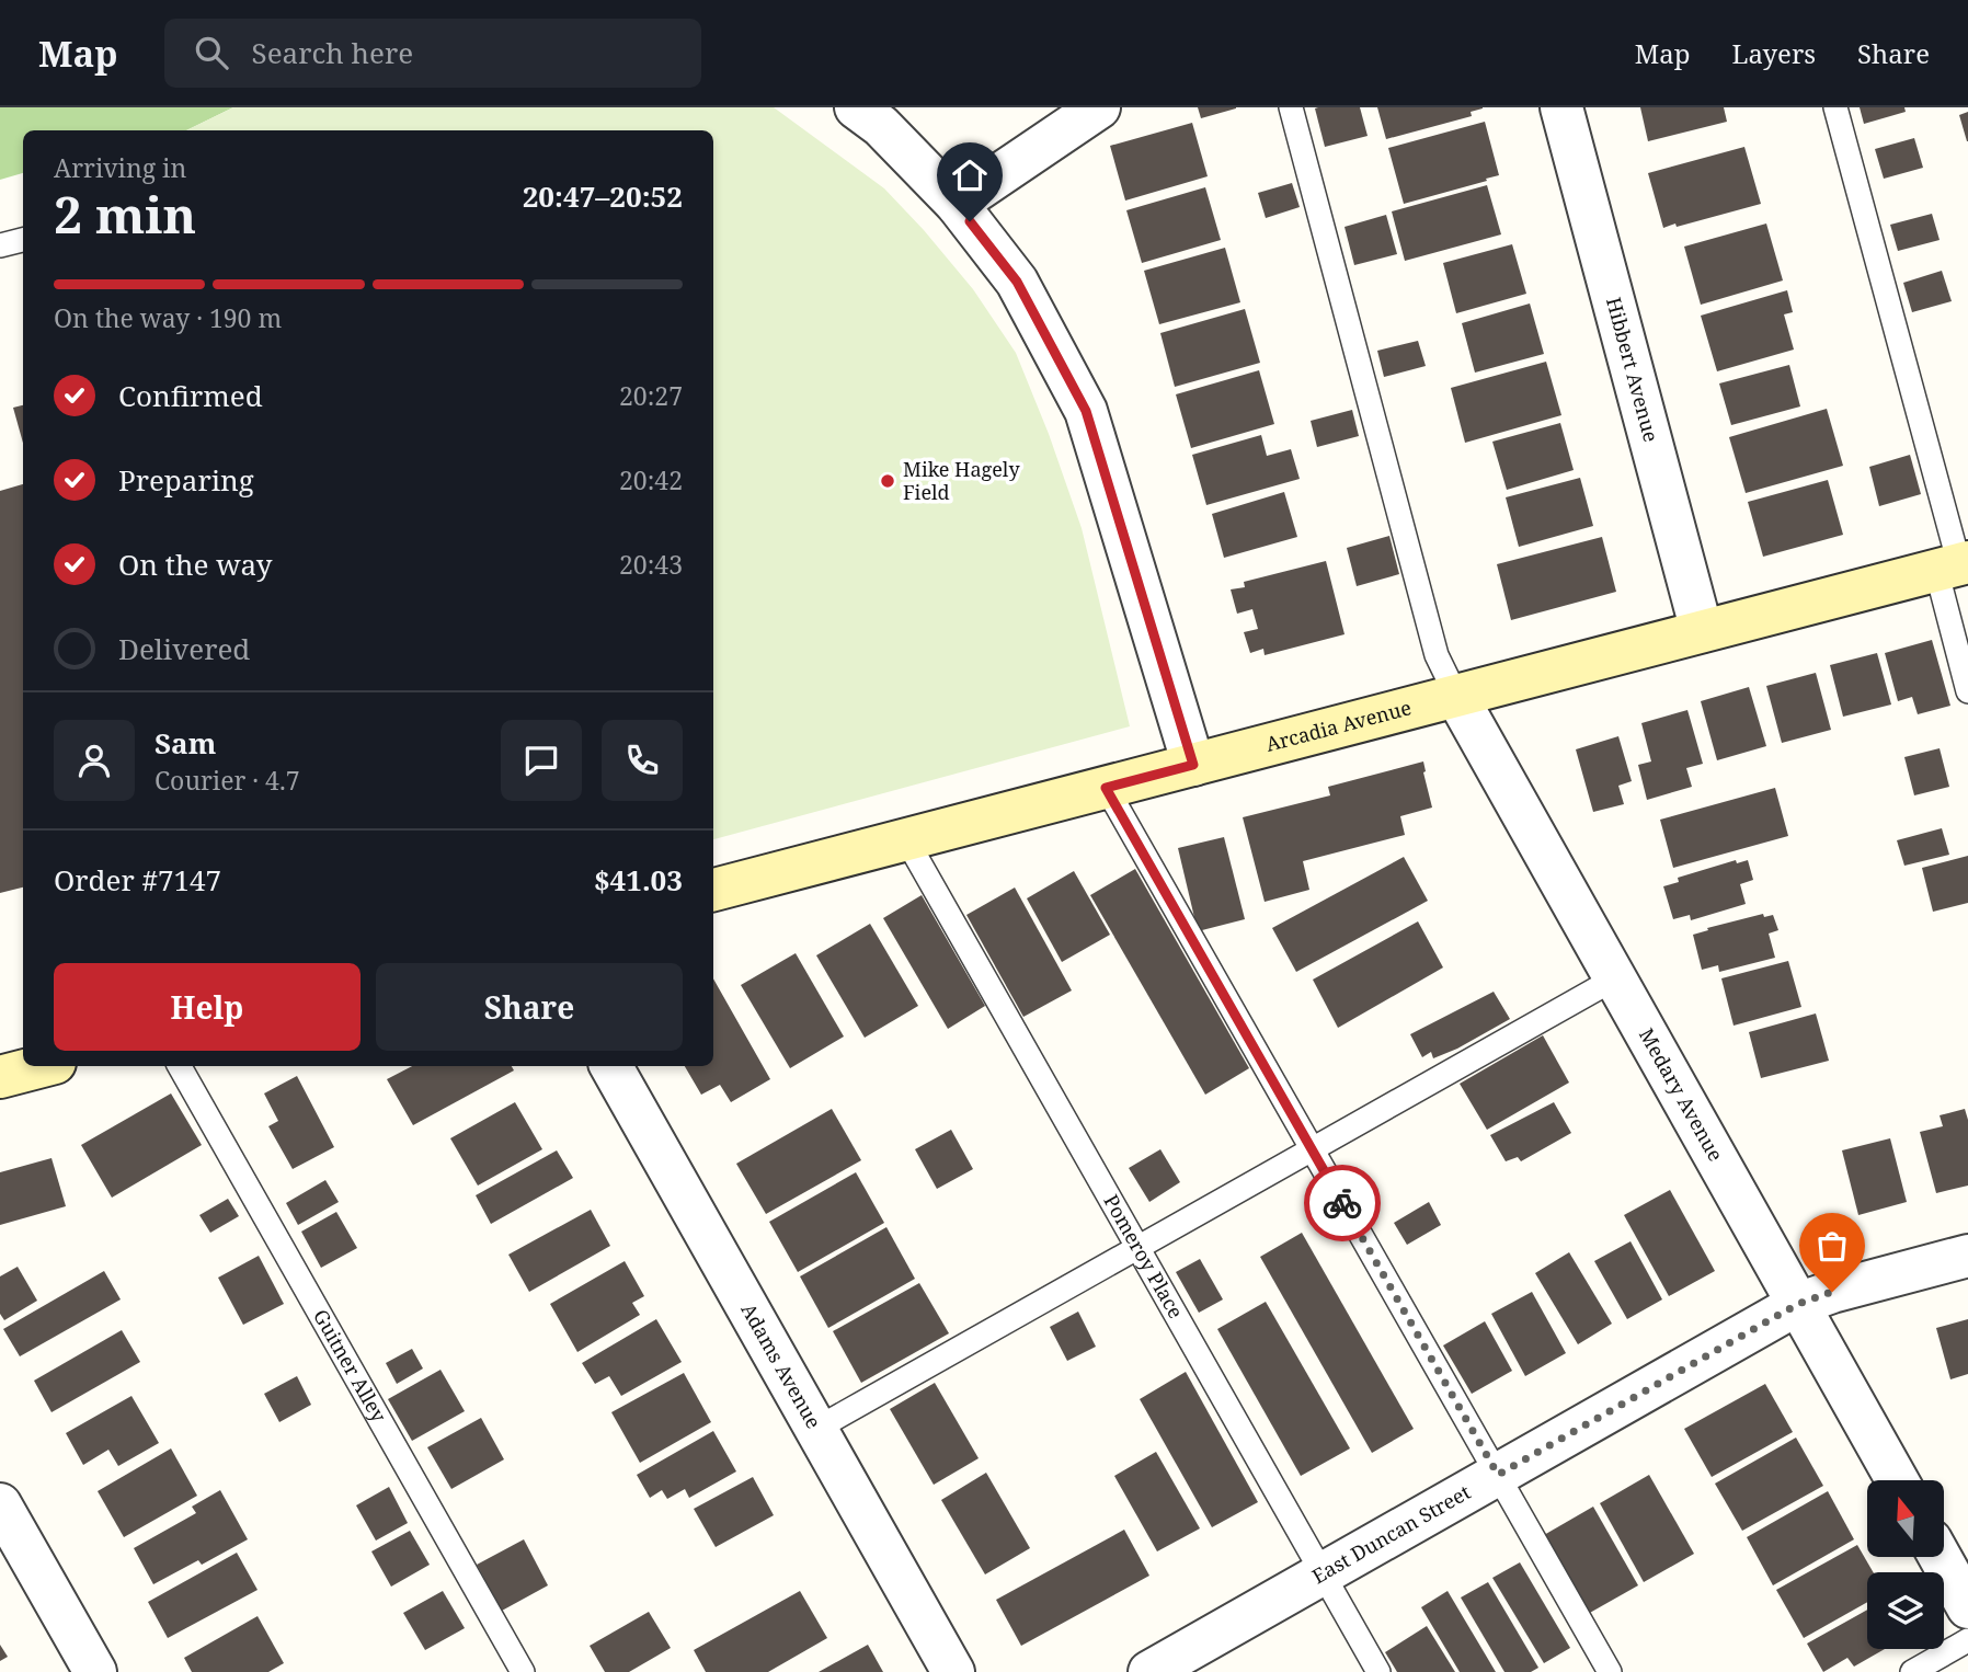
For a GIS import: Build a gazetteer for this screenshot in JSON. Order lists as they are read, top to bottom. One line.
{"streets":{"street":["Hibbert Avenue","Arcadia Avenue","Medary Avenue","Adams Avenue","East Duncan Street"],"lane":["Pomeroy Place","Guitner Alley"]},"crossings":[["Hibbert Avenue","Arcadia Avenue"],["Arcadia Avenue","Medary Avenue"],["Arcadia Avenue","Pomeroy Place"],["Medary Avenue","East Duncan Street"],["Pomeroy Place","East Duncan Street"]],"places":["Mike Hagely Field"],"north":"top","page":{"header":"Map","search":"Search here","nav":["Map","Layers","Share"],"heading":["2 min","Arriving in","20:47–20:52"],"panel":["Sam","Courier · 4.7","Order #7147","$41.03"],"bar":"On the way · 190 m","list":[["Confirmed","20:27"],["Preparing","20:42"],["On the way","20:43"],"Delivered"],"buttons":["Help","Share"]}}
